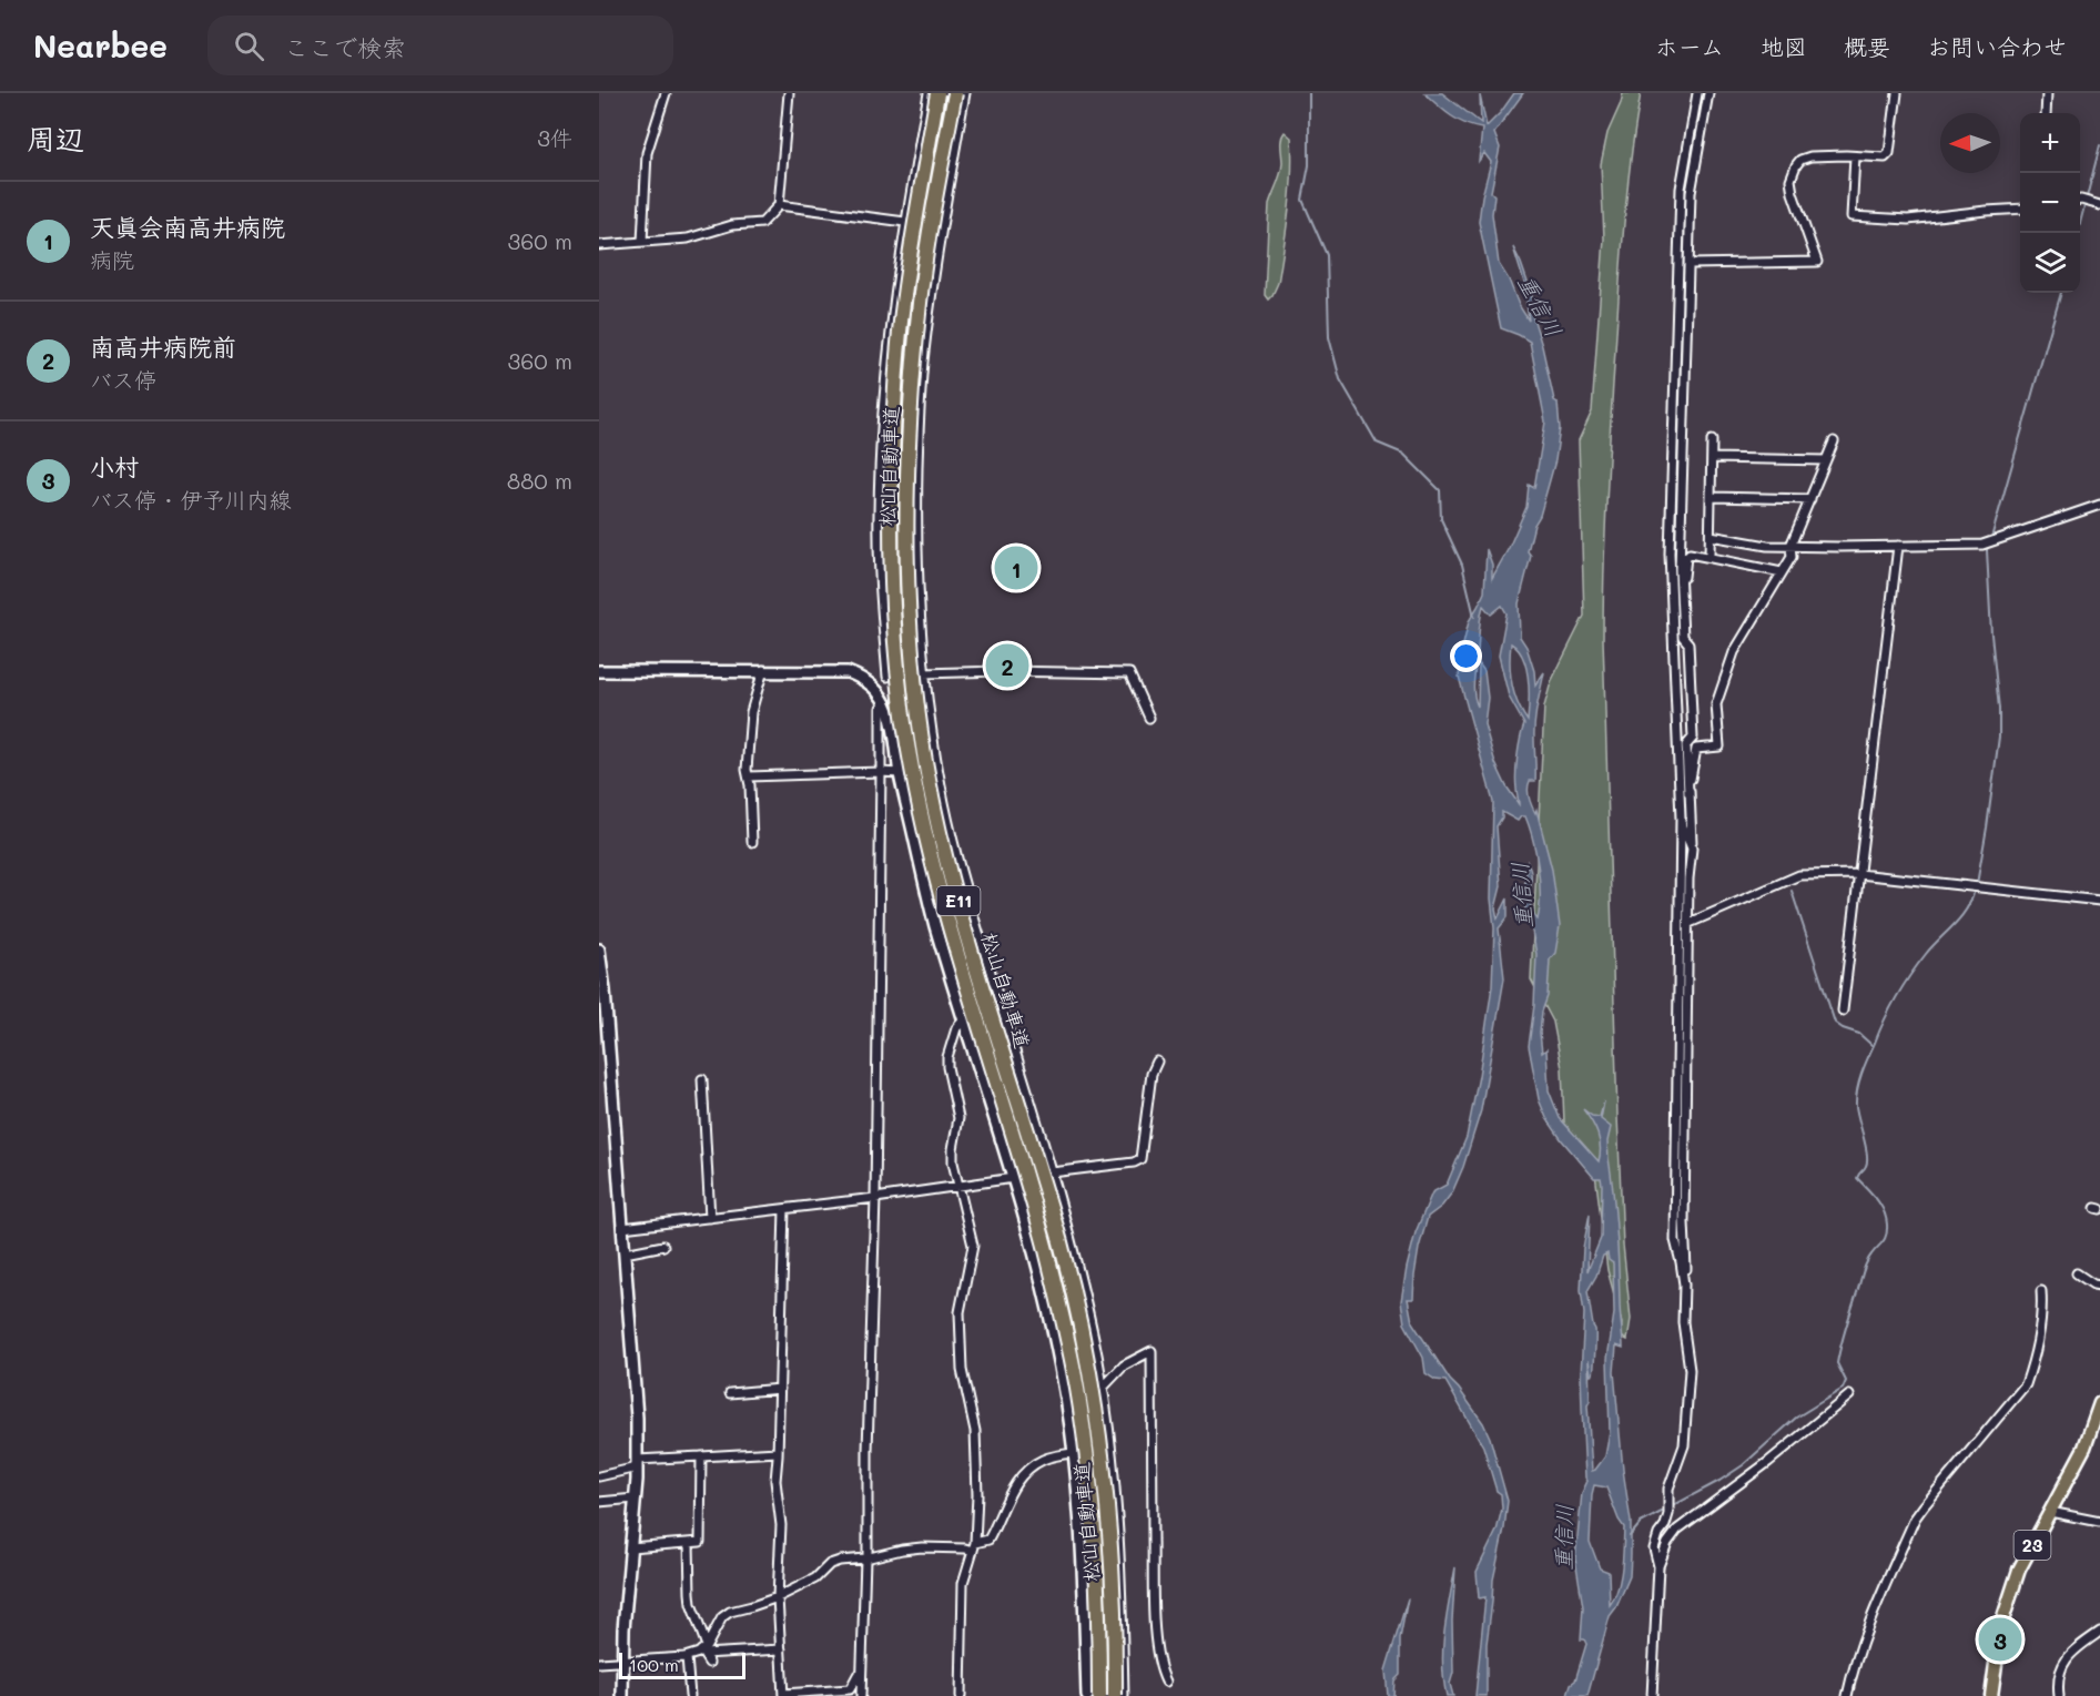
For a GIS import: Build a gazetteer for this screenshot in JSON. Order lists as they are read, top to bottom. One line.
{"streets":{"highway":["松山自動車道","E11"],"main road":["23"]},"water":["重信川"],"scale_bar":"100 m","north":"left","page":{"header":"Nearbee","search":"ここで検索","nav":["ホーム","地図","概要","お問い合わせ"],"heading":["周辺","3件"],"map_buttons":["+","−"],"list":[{"mark":"1","name":"天眞会南高井病院","note":"病院","value":"360 m"},{"mark":"2","name":"南高井病院前","note":"バス停","value":"360 m"},{"mark":"3","name":"小村","note":"バス停 · 伊予川内線","value":"880 m"}],"pins":["1","2","3"],"scale":"100 m"}}
